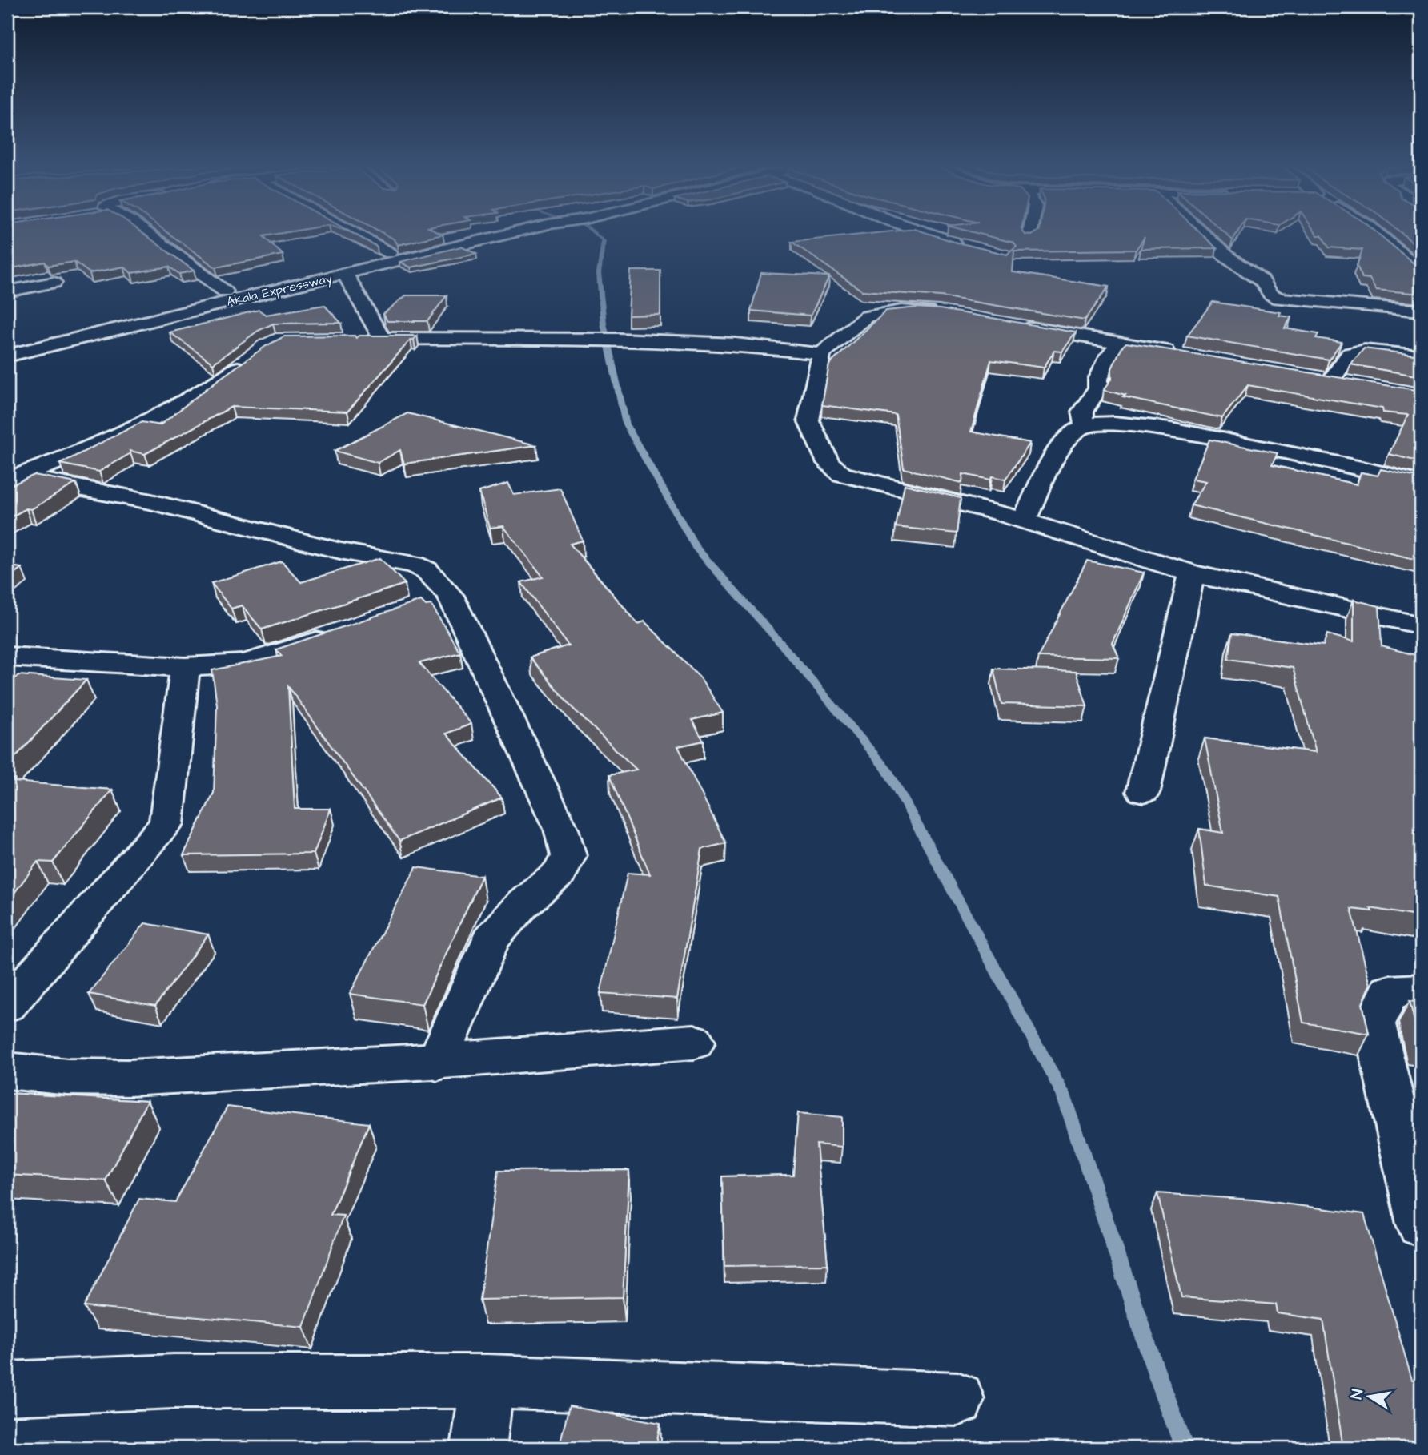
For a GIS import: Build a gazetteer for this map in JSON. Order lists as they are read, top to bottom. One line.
{"streets":{"street":["Akala Expressway"]},"north":"left"}
